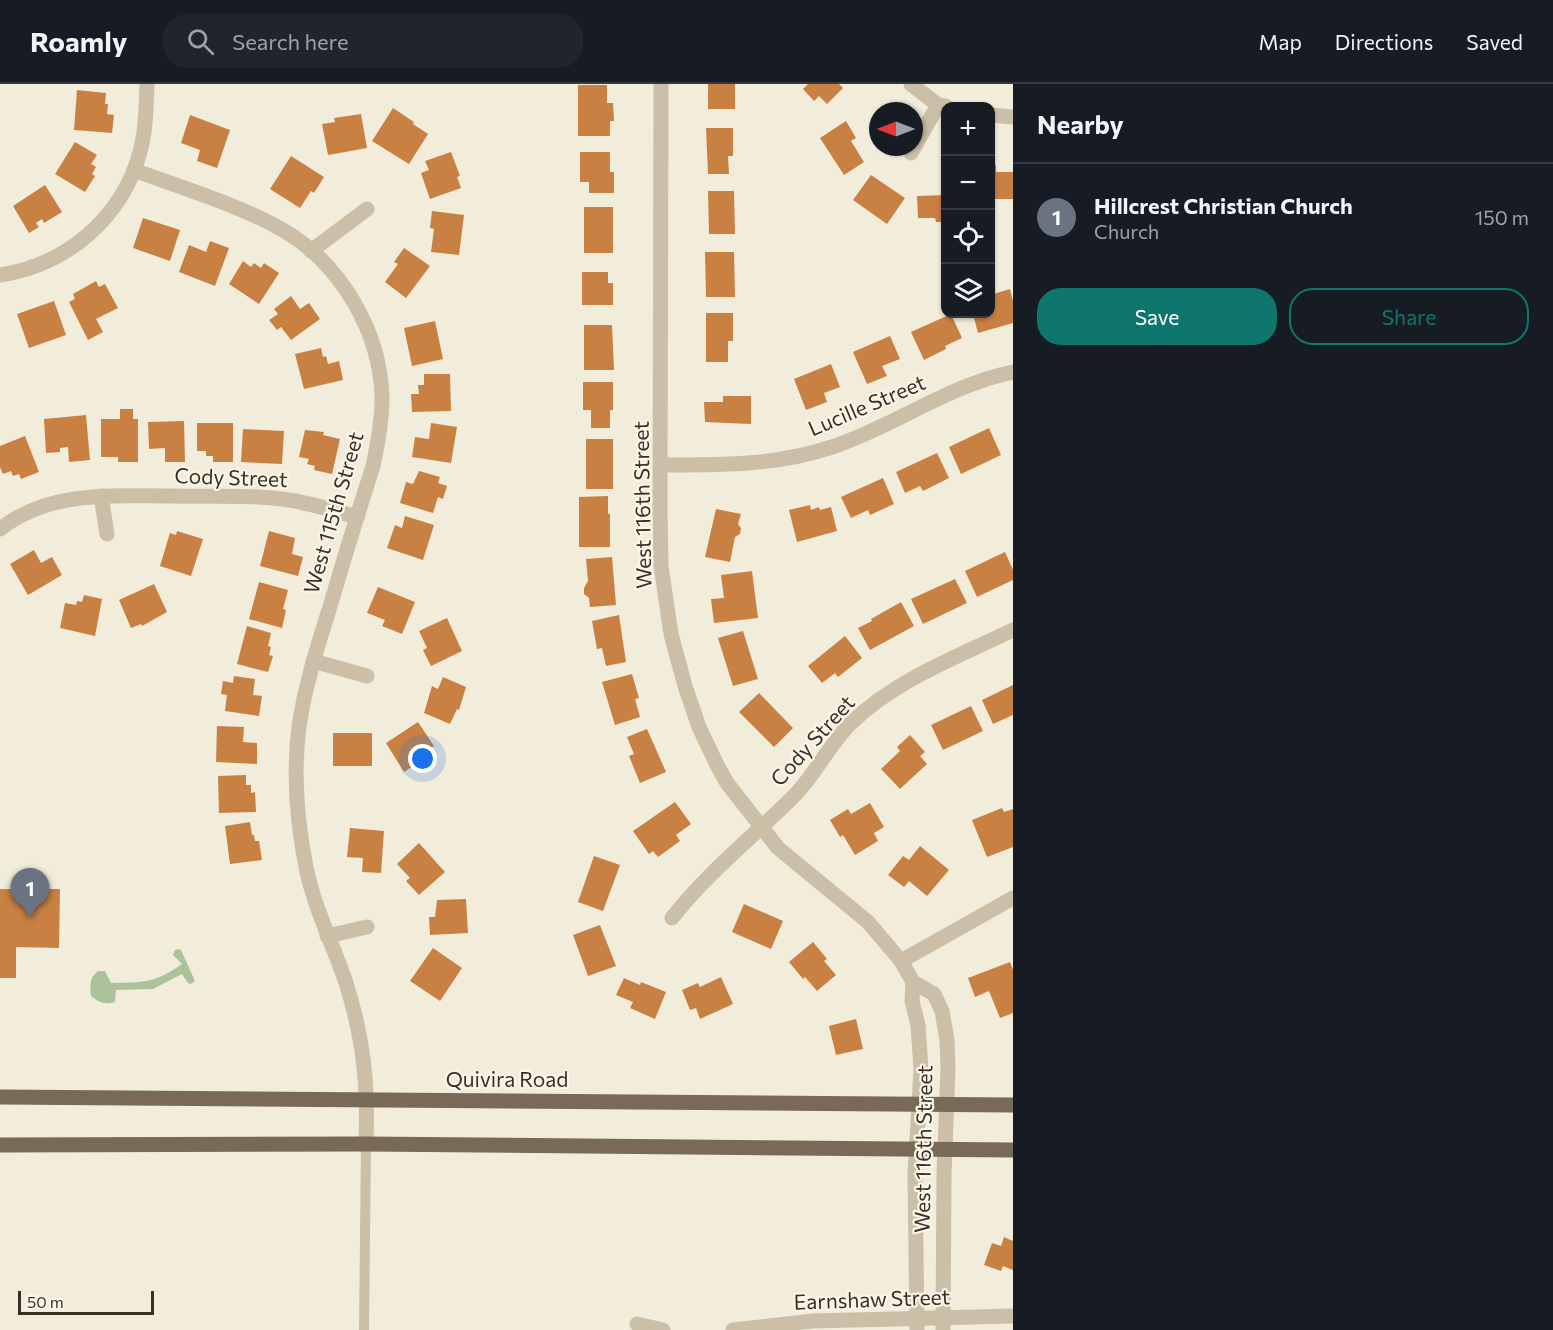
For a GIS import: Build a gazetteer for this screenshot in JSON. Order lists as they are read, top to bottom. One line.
{"streets":{"main road":["Quivira Road"],"street":["Lucille Street","Cody Street","West 116th Street","West 115th Street","Earnshaw Street"]},"crossings":[["Lucille Street","West 116th Street"],["Cody Street","West 116th Street"],["Cody Street","West 115th Street"],["West 116th Street","Quivira Road"],["West 116th Street","Earnshaw Street"],["West 115th Street","Quivira Road"]],"scale_bar":"50 m","north":"left","page":{"header":"Roamly","search":"Search here","nav":["Map","Directions","Saved"],"heading":"Nearby","map_buttons":["+","−"],"list":[{"mark":"1","name":"Hillcrest Christian Church","note":"Church","value":"150 m"}],"buttons":["Save","Share"],"pins":"1","scale":"50 m"}}
